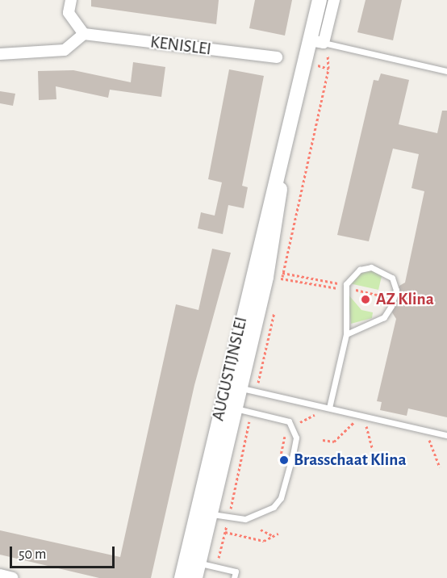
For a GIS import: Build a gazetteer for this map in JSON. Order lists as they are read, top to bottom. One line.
{"streets":{"street":["KENISLEI","AUGUSTIJNSLEI"]},"places":["AZ Klina","Brasschaat Klina"],"scale_bar":"50 m"}
